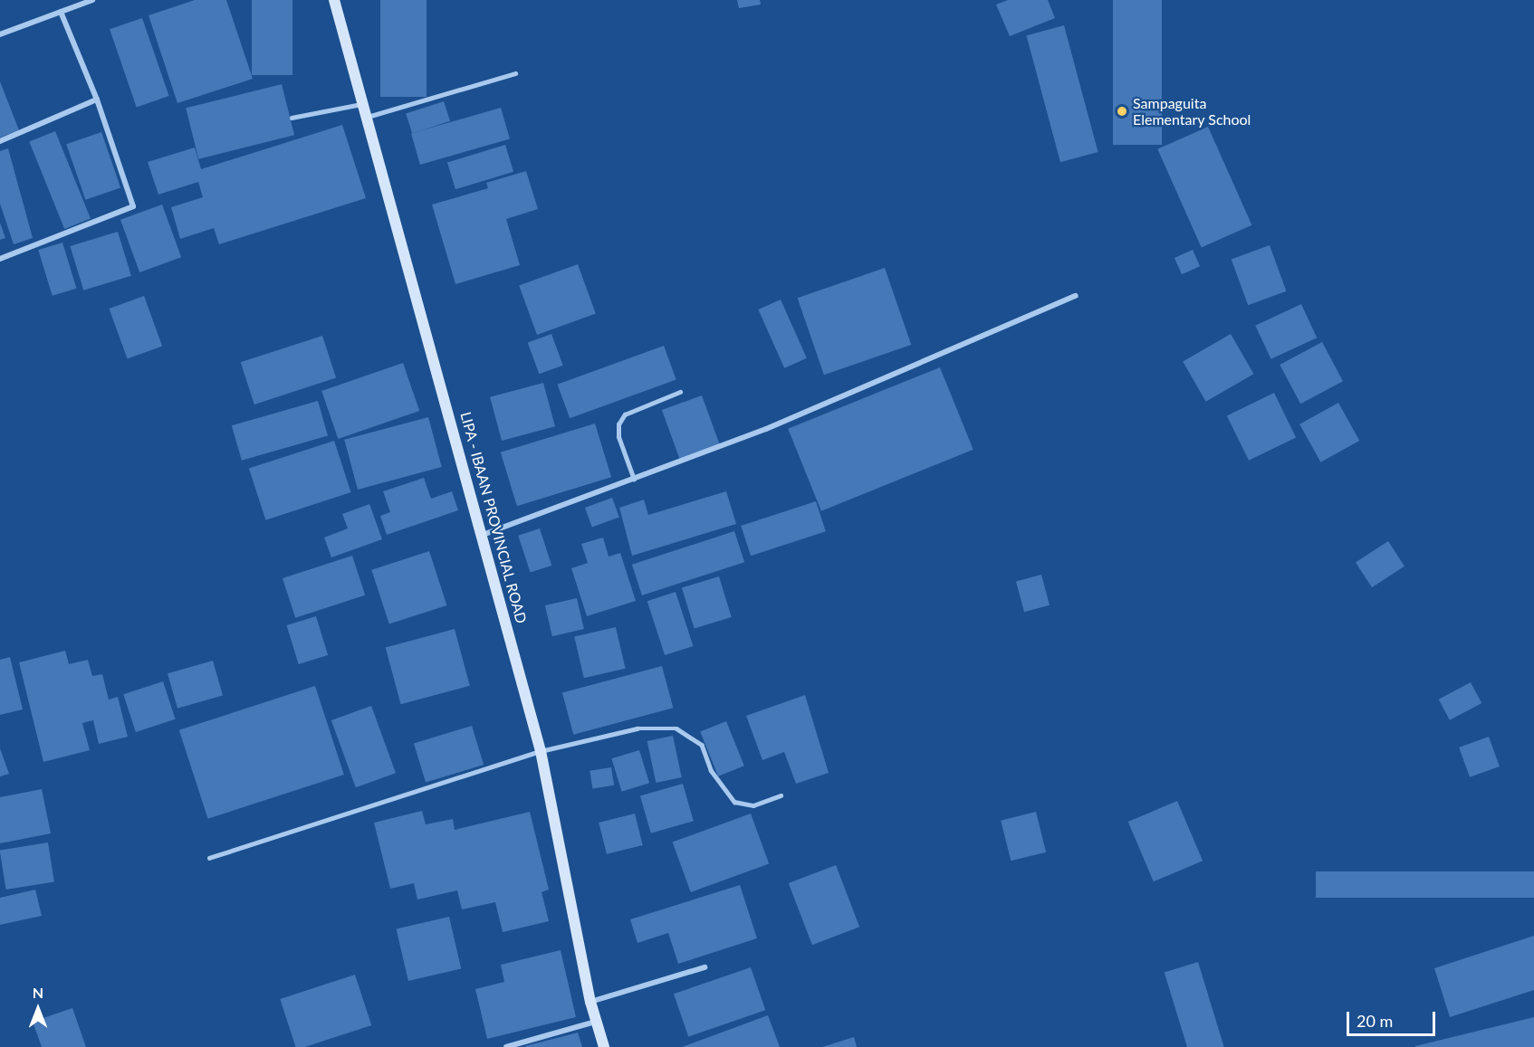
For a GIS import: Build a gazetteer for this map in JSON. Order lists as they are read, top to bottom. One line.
{"streets":{"main road":["LIPA - IBAAN PROVINCIAL ROAD"]},"places":["Sampaguita Elementary School"],"scale_bar":"20 m","north":"top"}
